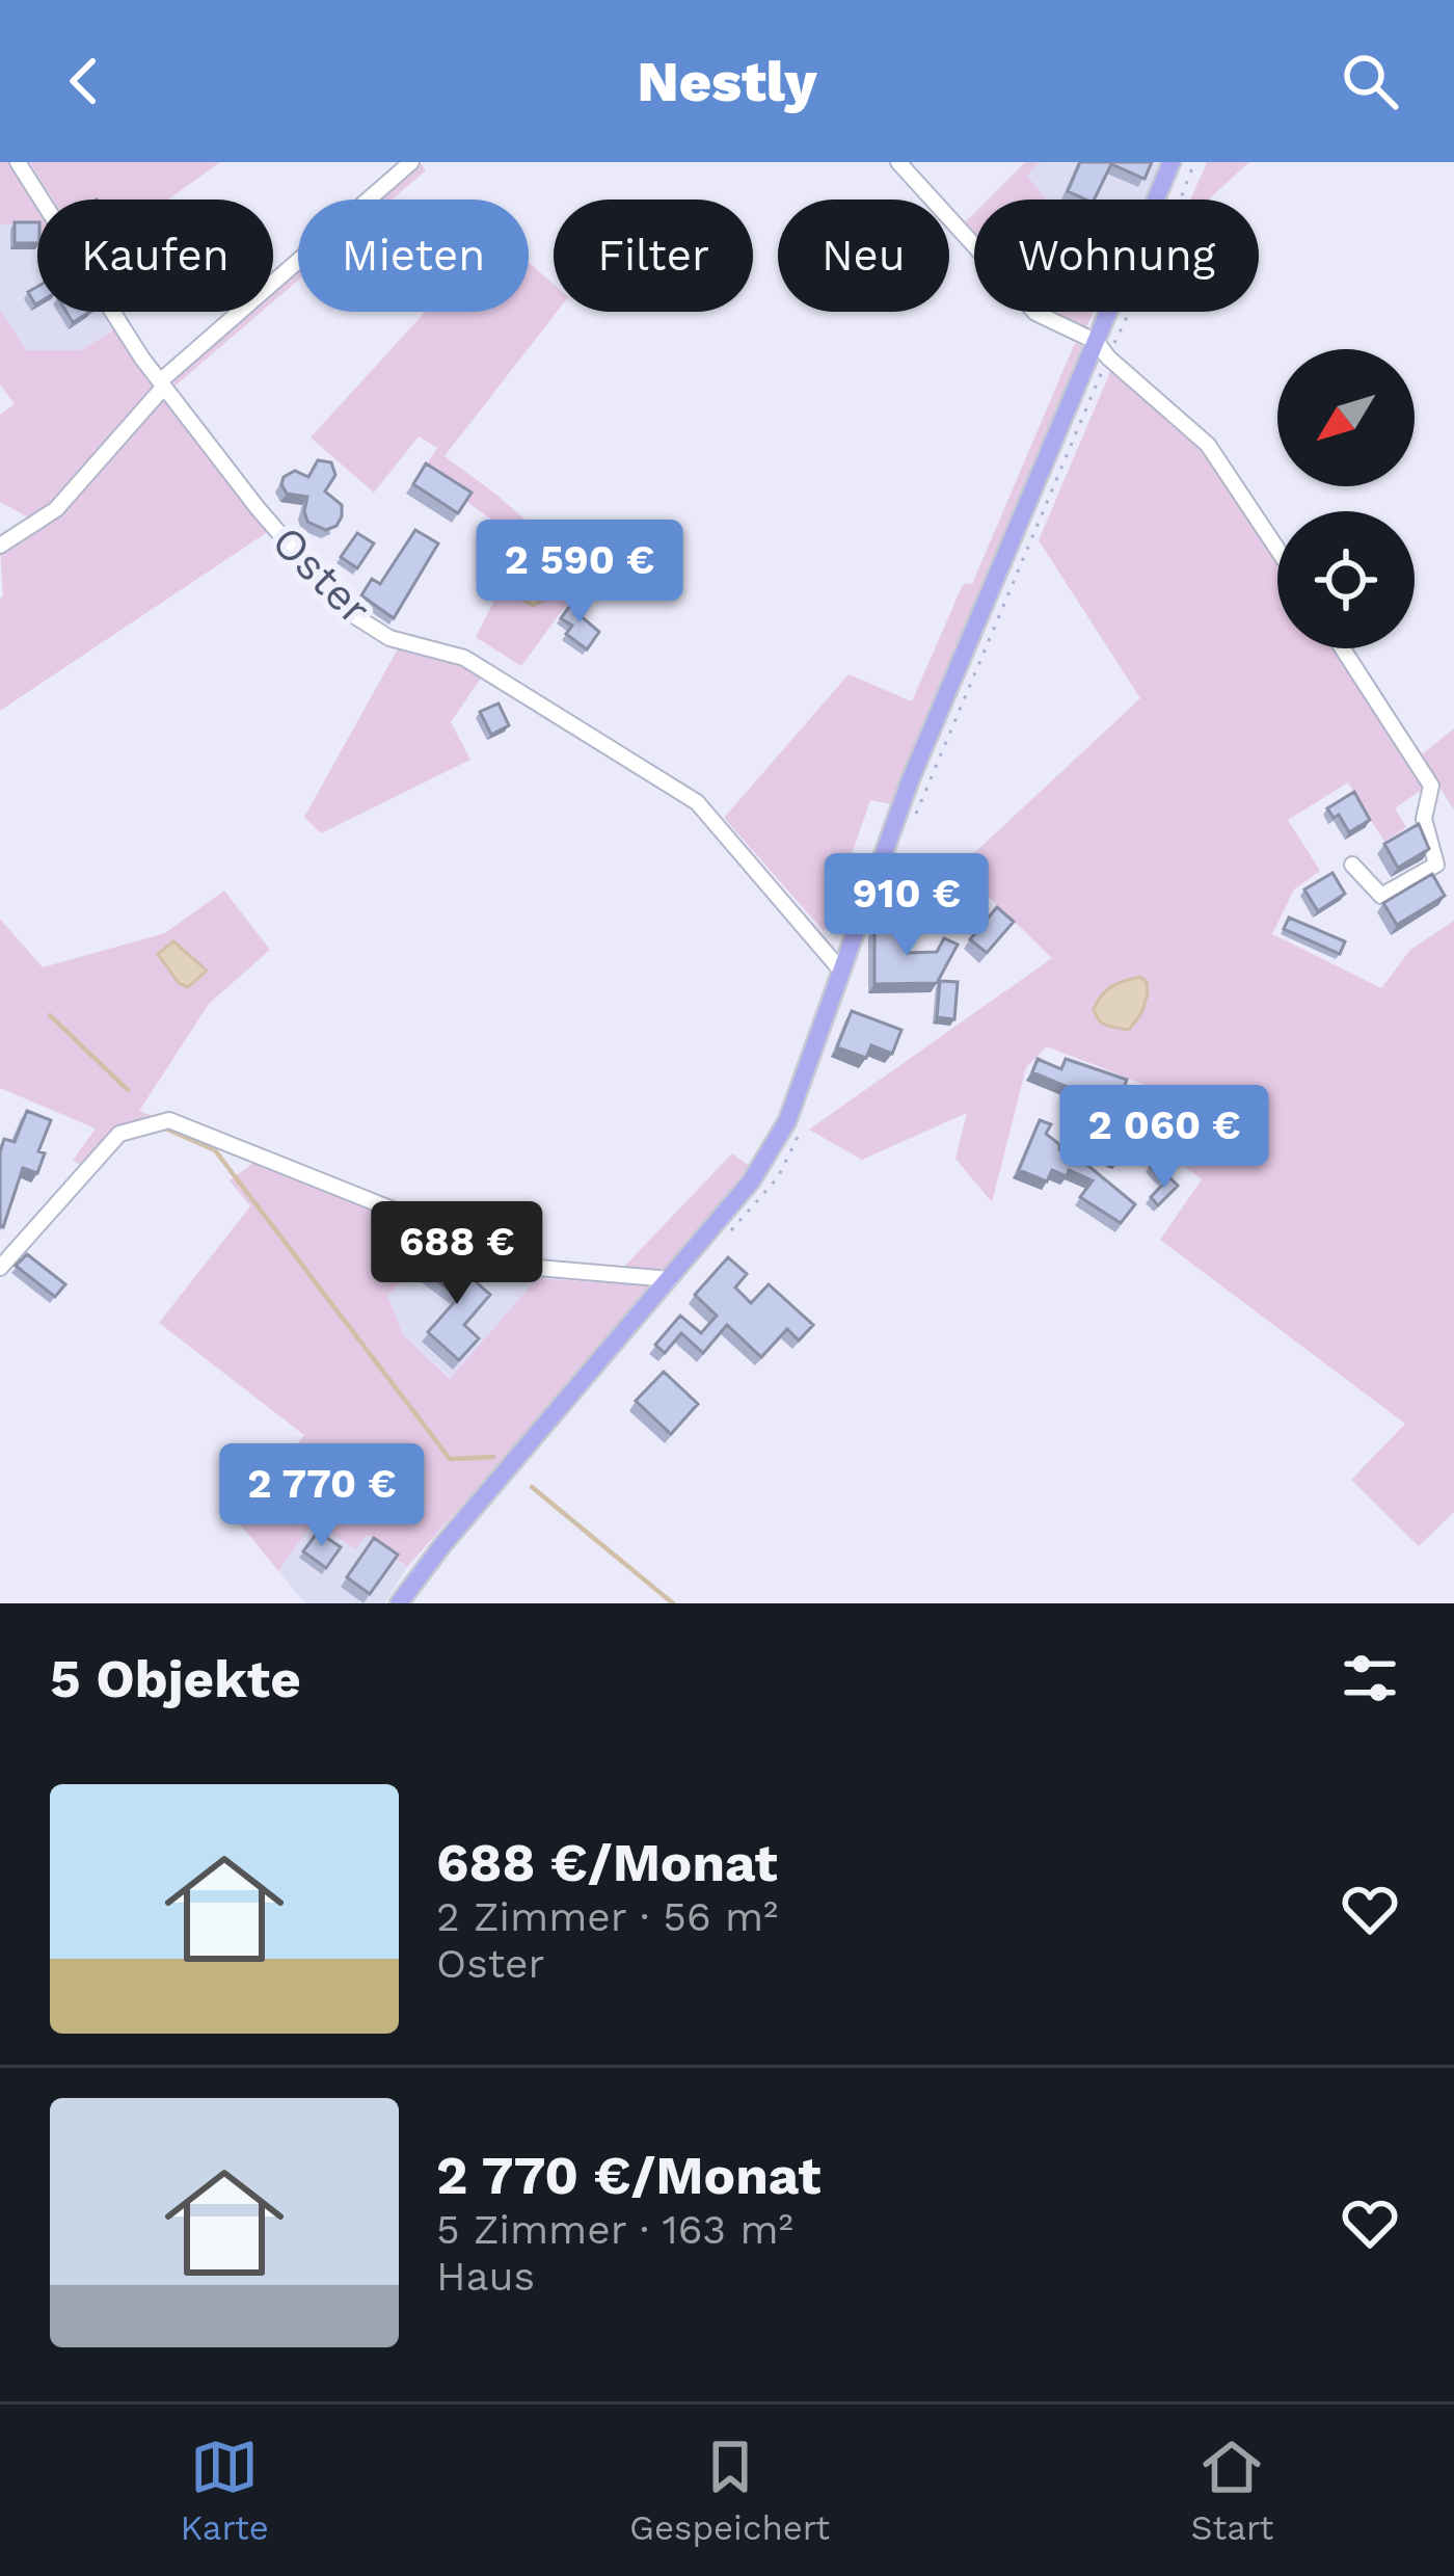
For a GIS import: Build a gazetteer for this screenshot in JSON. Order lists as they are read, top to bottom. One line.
{"streets":{"street":["Oster"]},"north":"bottom left","page":{"header":"Nestly","chip":["Kaufen","Mieten","Filter","Neu","Wohnung"],"price":["2 590 €","910 €","2 060 €","688 €","2 770 €"],"heading":"5 Objekte","list":[{"name":"688 €/Monat","note":"2 Zimmer · 56 m² · Oster"},{"name":"2 770 €/Monat","note":"5 Zimmer · 163 m² · Haus"}],"tabs":["Karte","Gespeichert","Start"]}}
